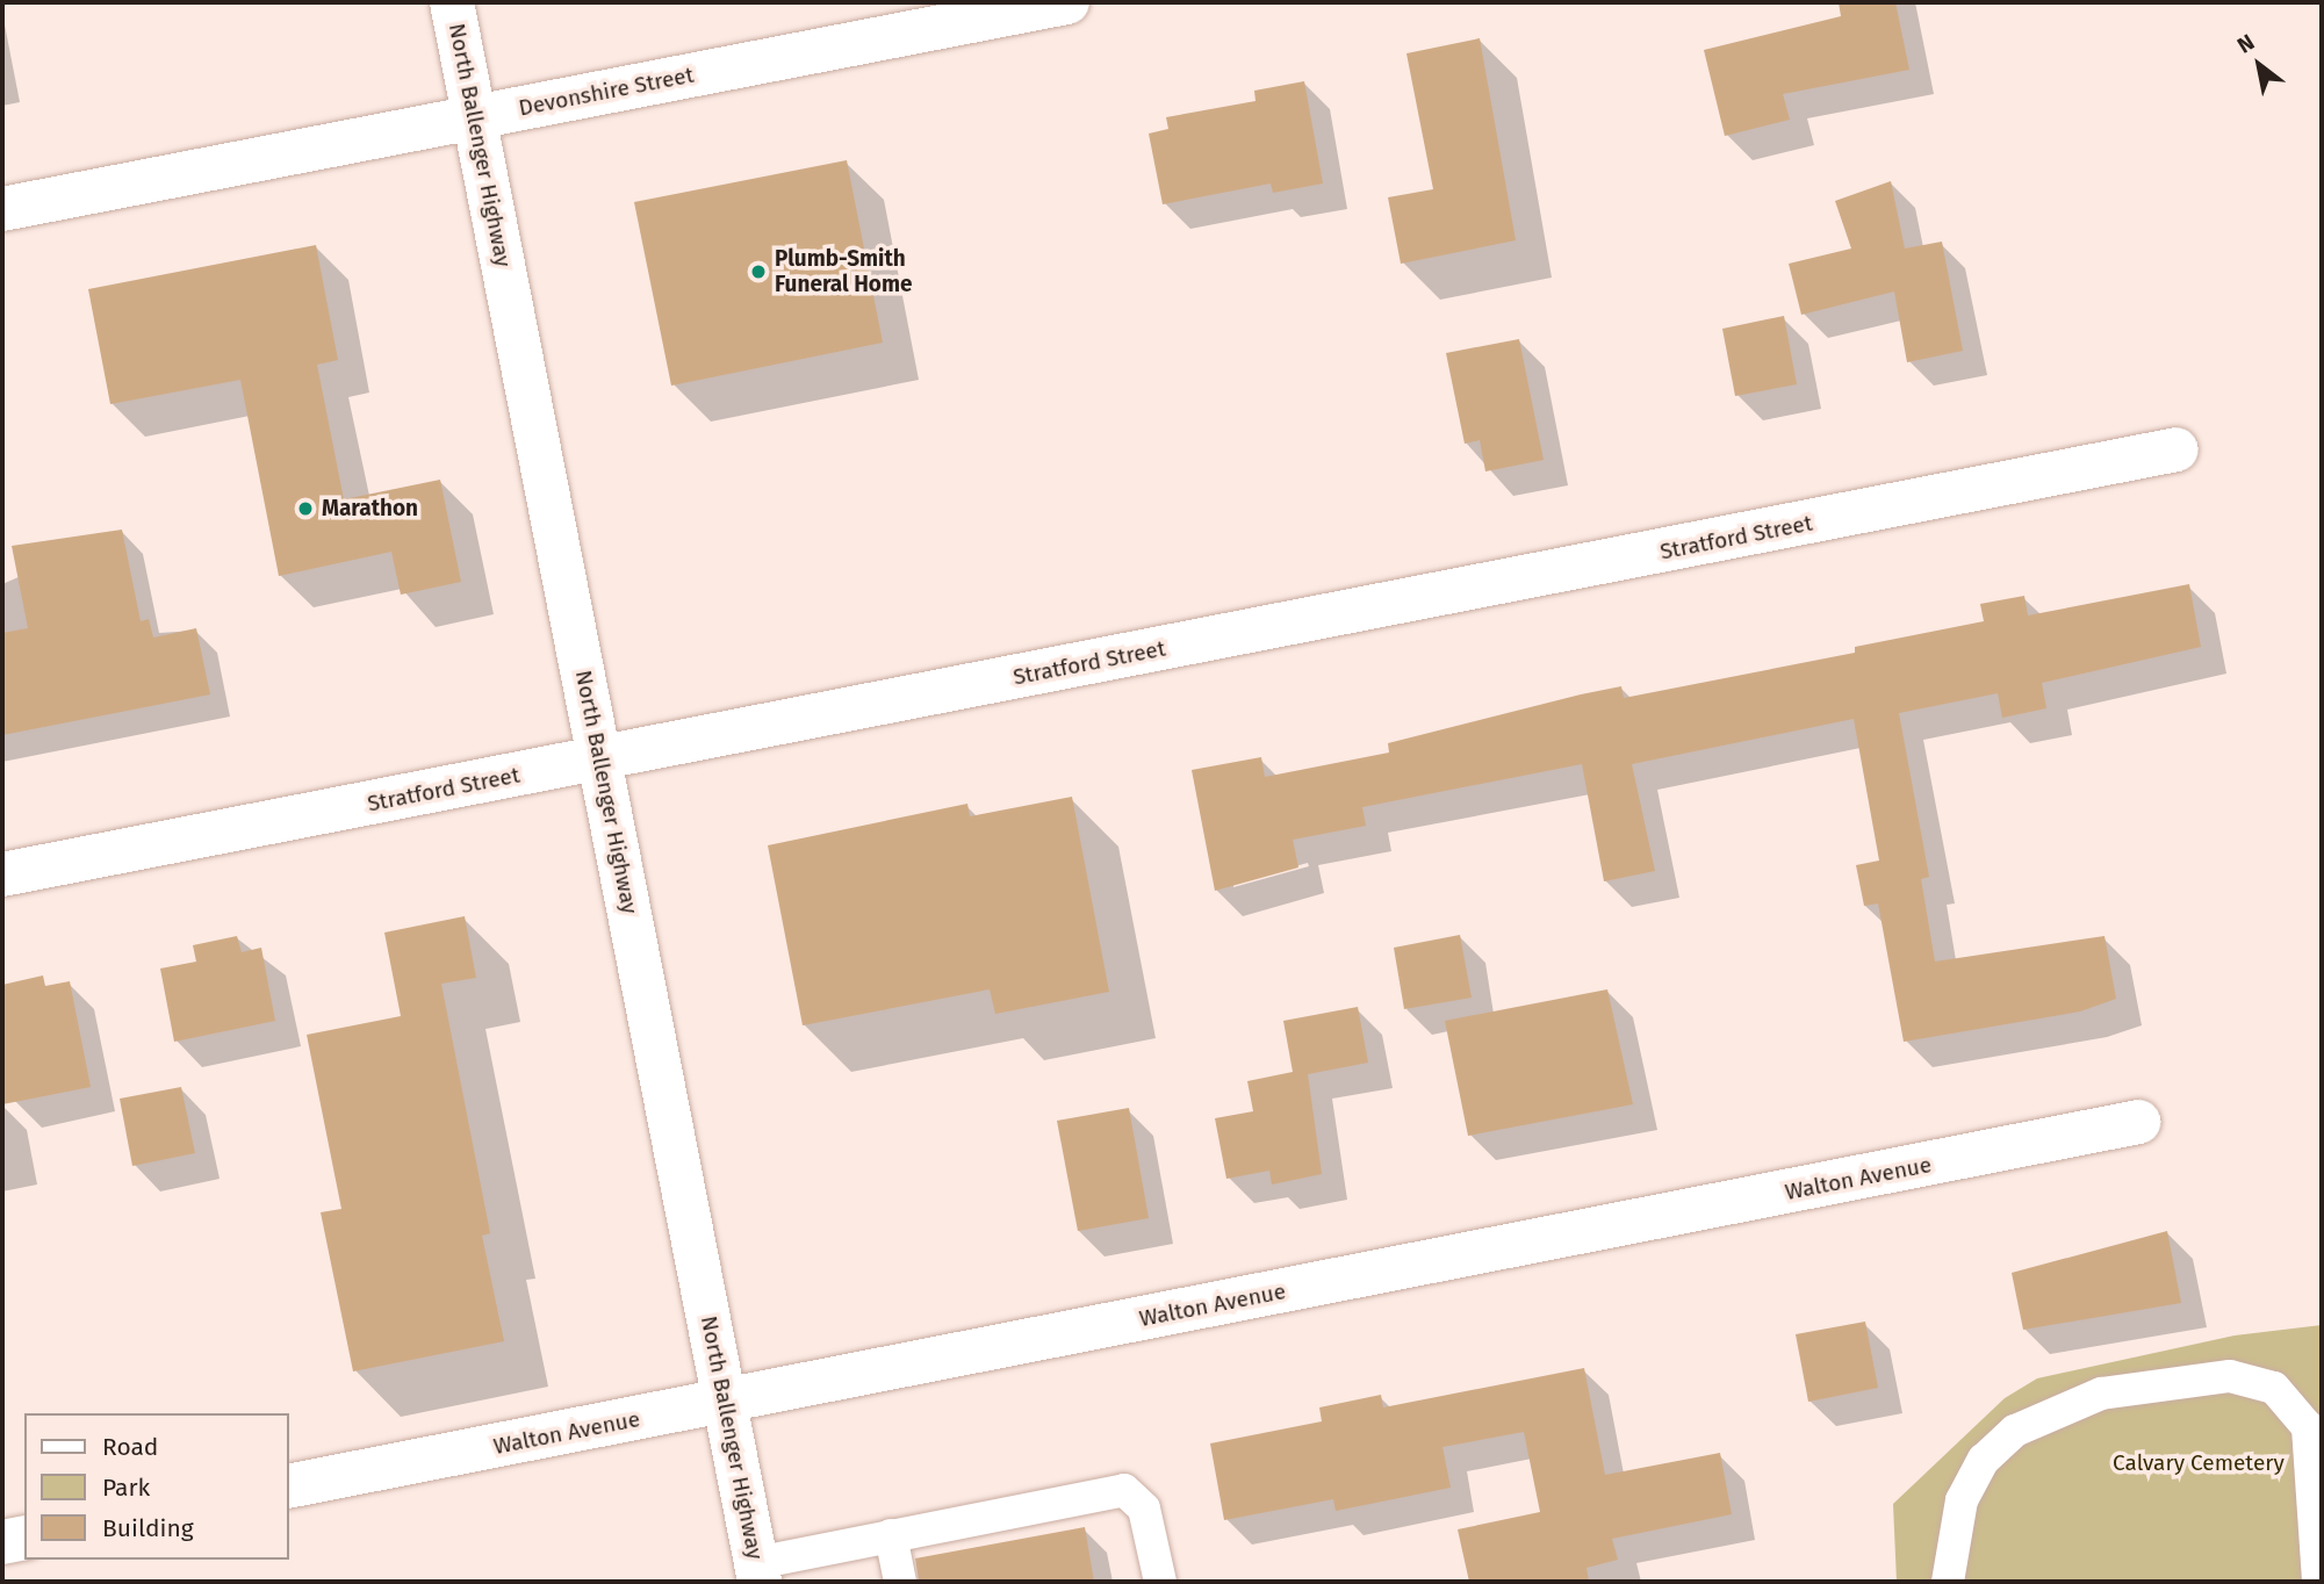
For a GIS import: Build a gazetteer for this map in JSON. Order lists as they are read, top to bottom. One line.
{"streets":{"street":["Devonshire Street","North Ballenger Highway","Stratford Street","Walton Avenue"]},"crossings":[["Devonshire Street","North Ballenger Highway"],["North Ballenger Highway","Stratford Street"],["North Ballenger Highway","Walton Avenue"]],"parks":["Calvary Cemetery"],"places":["Plumb-Smith Funeral Home","Marathon"],"legend":["Road","Park","Building"],"north":"top left"}
